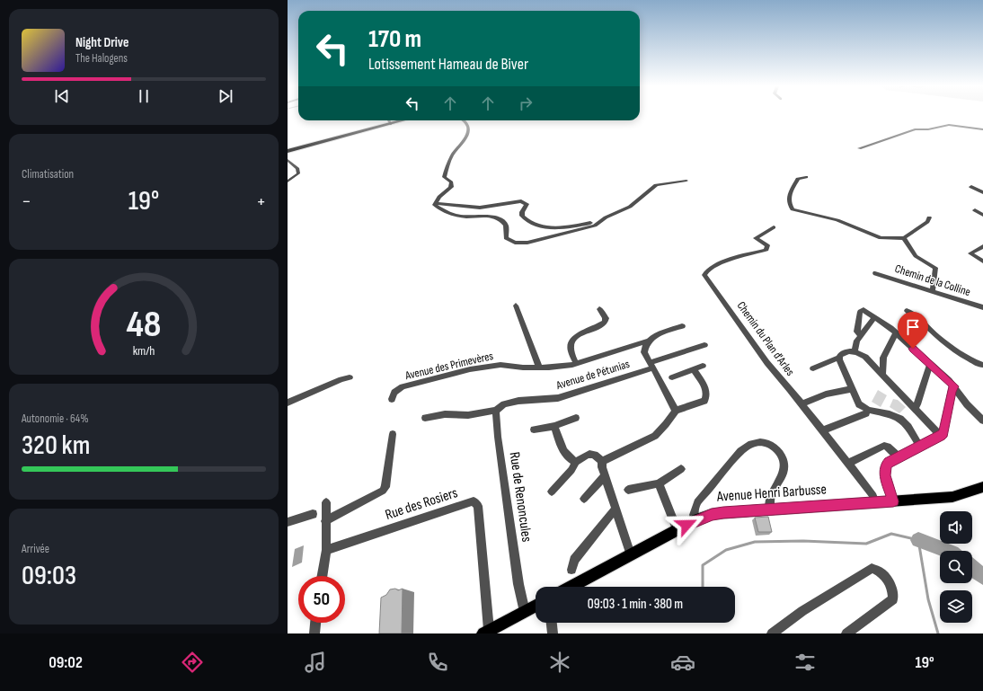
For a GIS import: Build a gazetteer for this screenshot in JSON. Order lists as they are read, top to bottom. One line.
{"streets":{"main road":["Avenue Henri Barbusse"],"street":["Chemin de la Colline","Chemin du Plan d'Arles","Avenue des Primevères","Avenue de Pétunias","Rue de Renoncules","Rue des Rosiers"]},"crossings":[["Chemin du Plan d'Arles","Avenue Henri Barbusse"],["Avenue de Pétunias","Rue de Renoncules"]],"page":{"turn":["170 m","Lotissement Hameau de Biver"],"song":["Night Drive","The Halogens"],"tile":["Climatisation",["Autonomie · 64%","320 km"],["Arrivée","09:03"]],"heat":["−","19°","+"],"limit":"50","trip":"09:03 · 1 min · 380 m","tabs":["09:02","19°"],"gauge":["48","km/h"]}}
